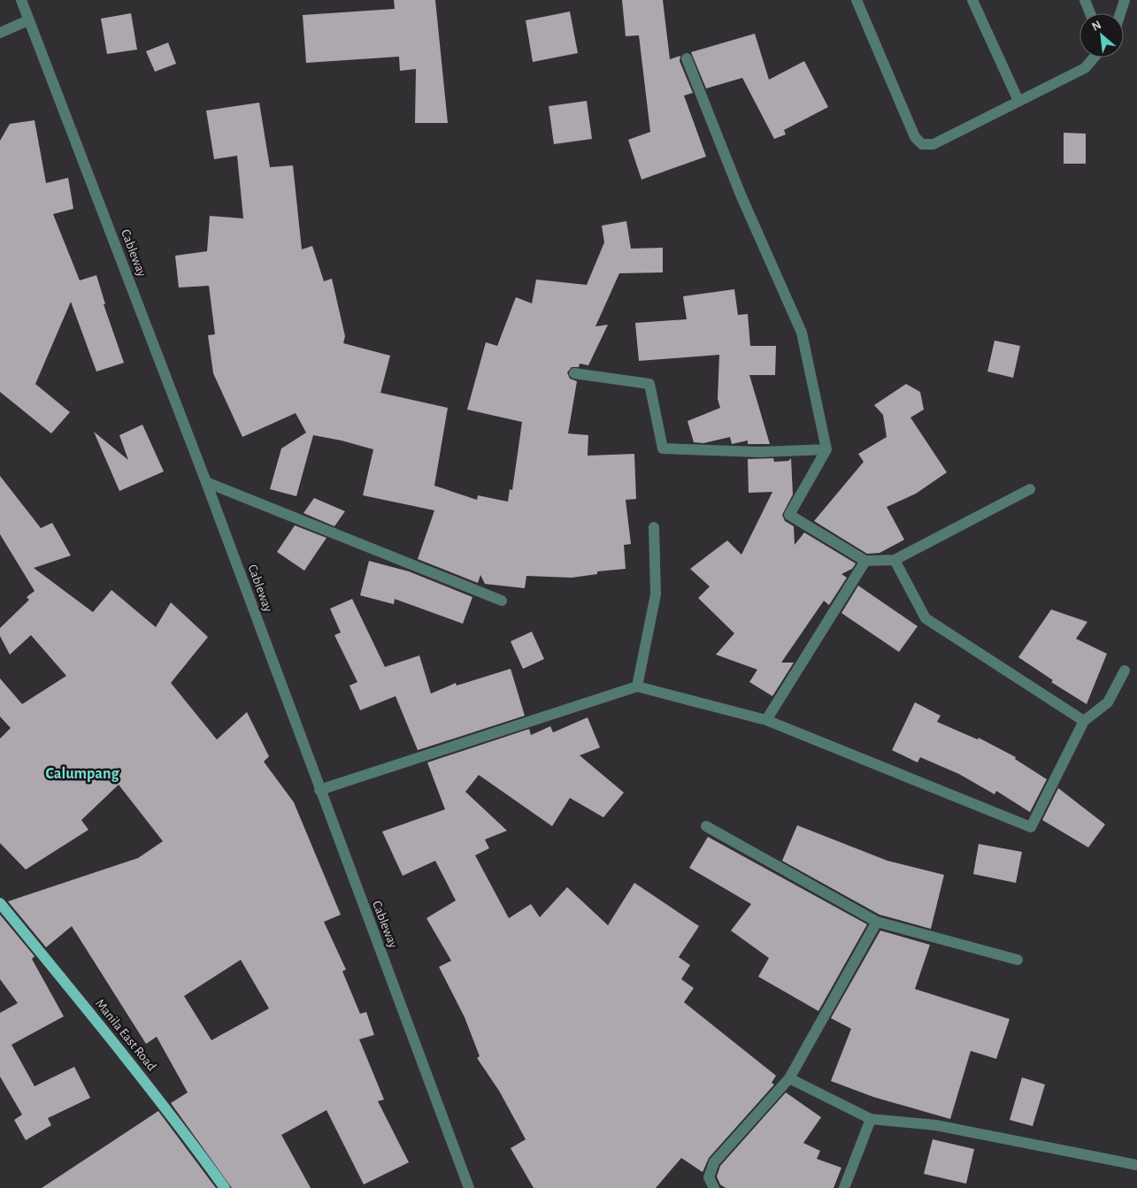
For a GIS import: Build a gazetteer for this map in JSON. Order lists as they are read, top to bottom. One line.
{"streets":{"main road":["Manila East Road"],"street":["Cableway"]},"districts":["Calumpang"],"north":"top left"}
